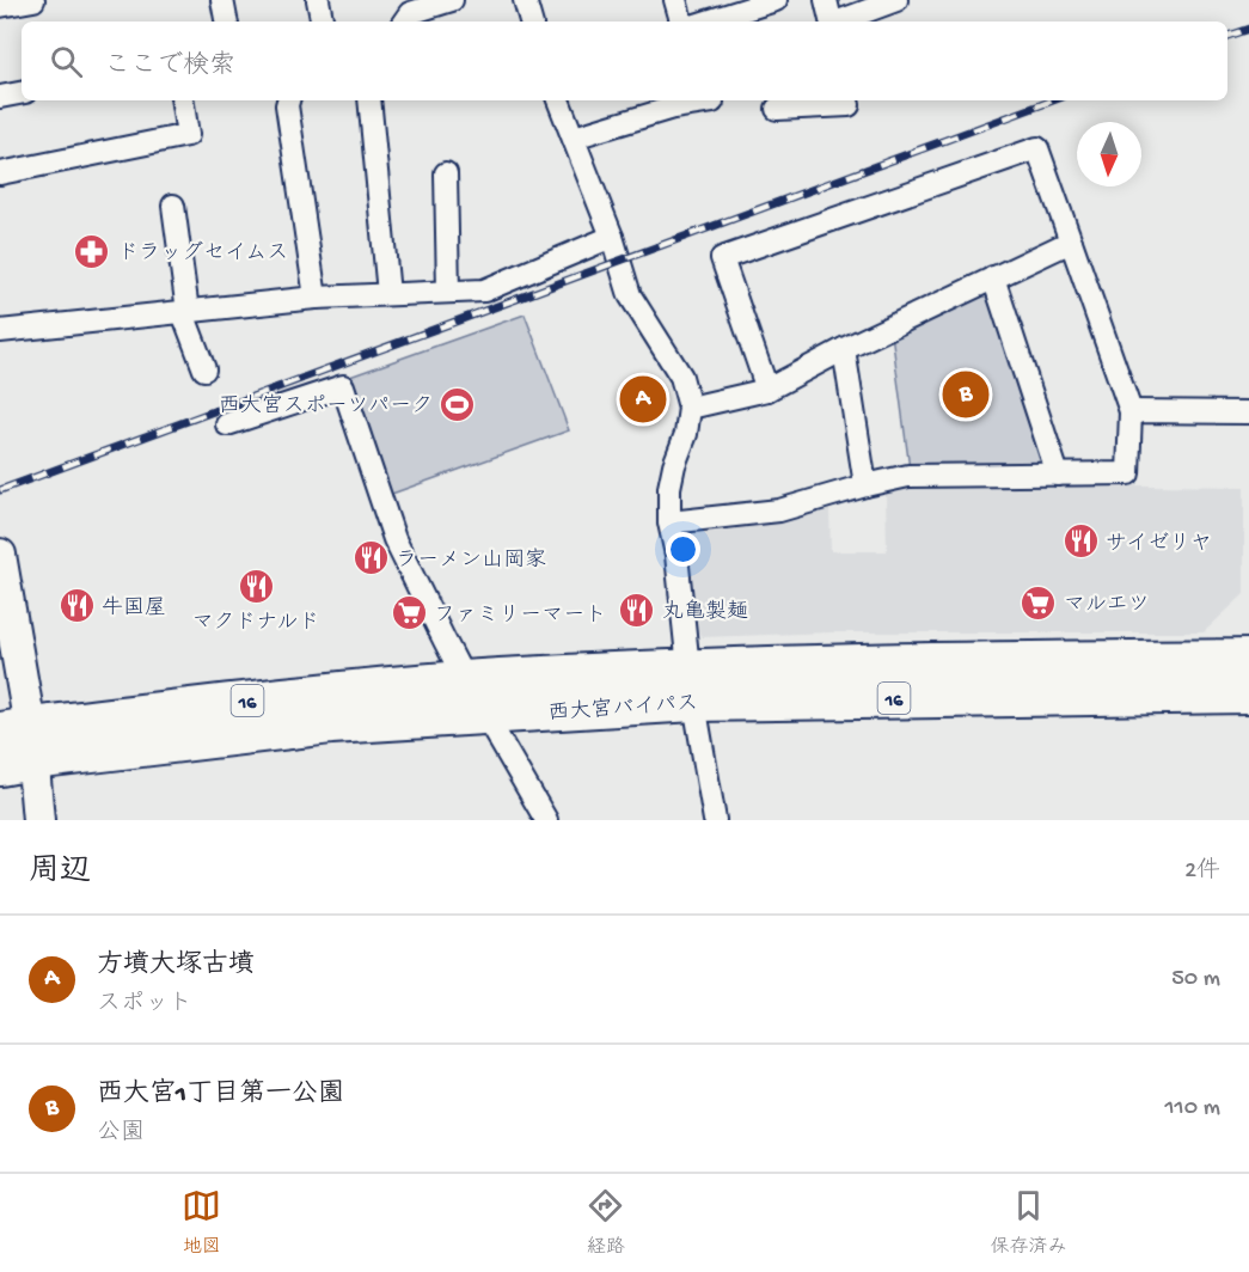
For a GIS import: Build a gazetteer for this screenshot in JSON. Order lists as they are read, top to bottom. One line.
{"streets":{"highway":["16","西大宮バイパス"]},"places":{"pharmacy":["ドラッグセイムス"],"sports":["西大宮スポーツパーク"],"restaurant":["サイゼリヤ","ラーメン山岡家","マクドナルド","牛国屋","丸亀製麺"],"supermarket":["マルエツ","ファミリーマート"]},"north":"bottom","page":{"search":"ここで検索","pins":["B","A"],"heading":["周辺","2件"],"list":[{"mark":"A","name":"方墳大塚古墳","note":"スポット","value":"50 m"},{"mark":"B","name":"西大宮1丁目第一公園","note":"公園","value":"110 m"}],"nav":["地図","経路","保存済み"]}}
